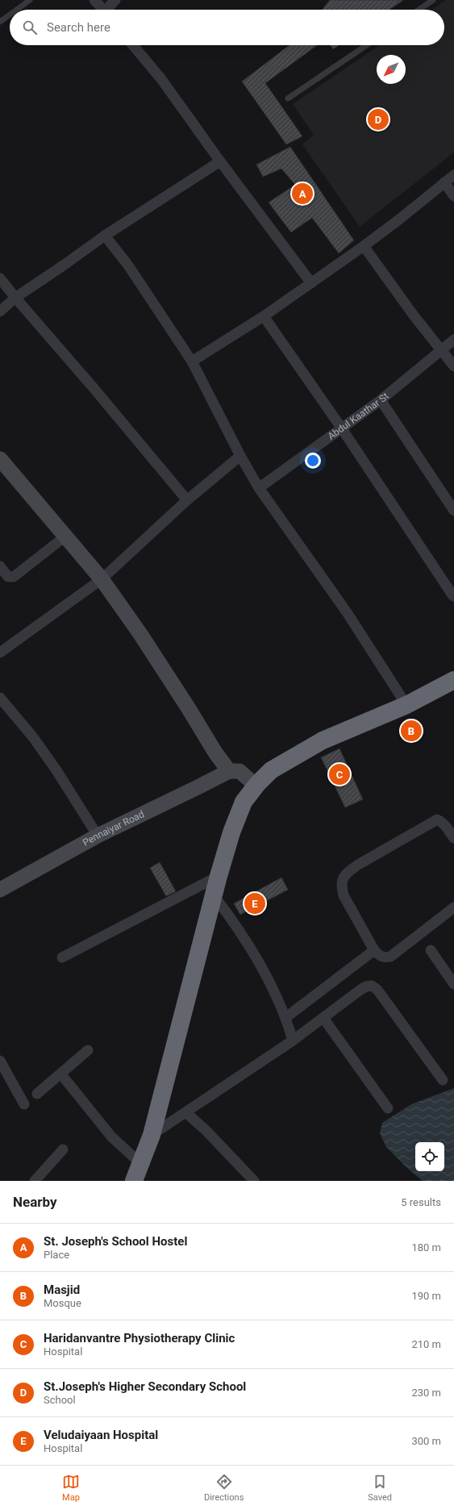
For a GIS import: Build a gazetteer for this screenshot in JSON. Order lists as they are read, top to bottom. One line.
{"streets":{"street":["Abdul Kaathar St","Pennaiyar Road"]},"north":"bottom left","page":{"search":"Search here","pins":["D","A","B","C","E"],"heading":["Nearby","5 results"],"list":[{"mark":"A","name":"St. Joseph's School Hostel","note":"Place","value":"180 m"},{"mark":"B","name":"Masjid","note":"Mosque","value":"190 m"},{"mark":"C","name":"Haridanvantre Physiotherapy Clinic","note":"Hospital","value":"210 m"},{"mark":"D","name":"St.Joseph's Higher Secondary School","note":"School","value":"230 m"},{"mark":"E","name":"Veludaiyaan Hospital","note":"Hospital","value":"300 m"}],"nav":["Map","Directions","Saved"]}}
